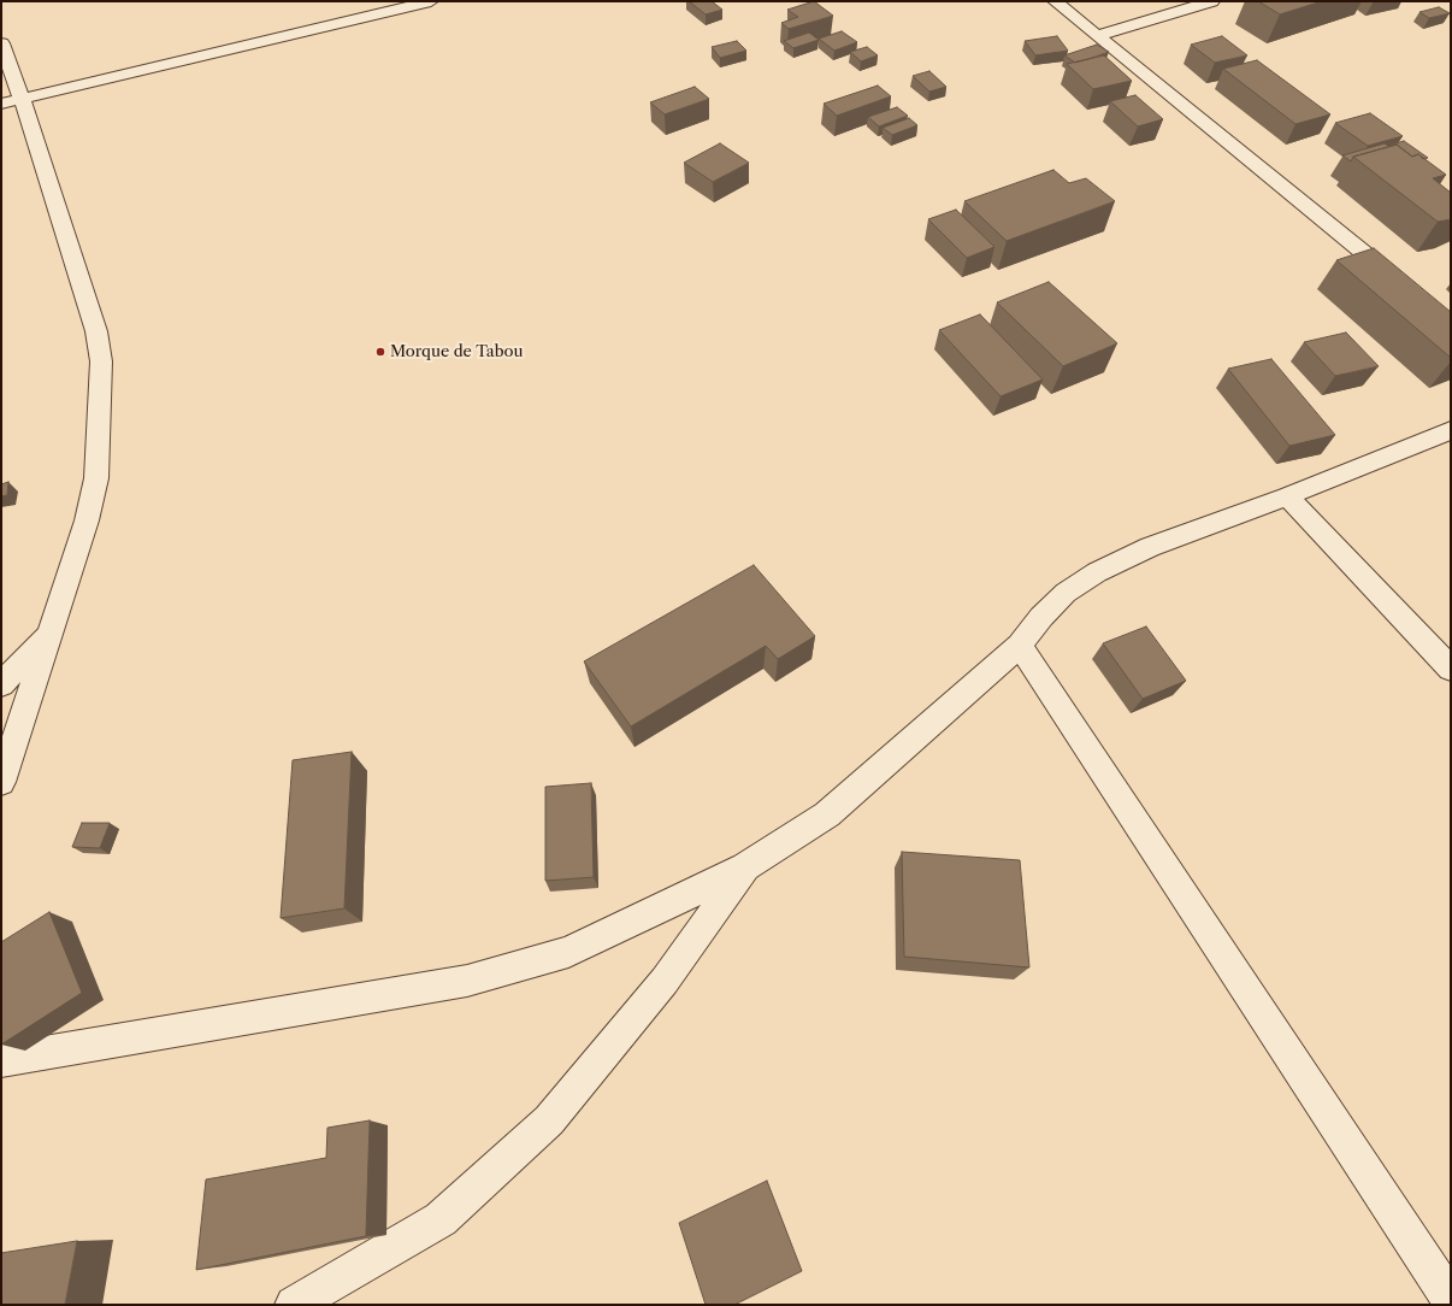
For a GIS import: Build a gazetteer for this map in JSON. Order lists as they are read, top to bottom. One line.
{"places":["Morque de Tabou"]}
